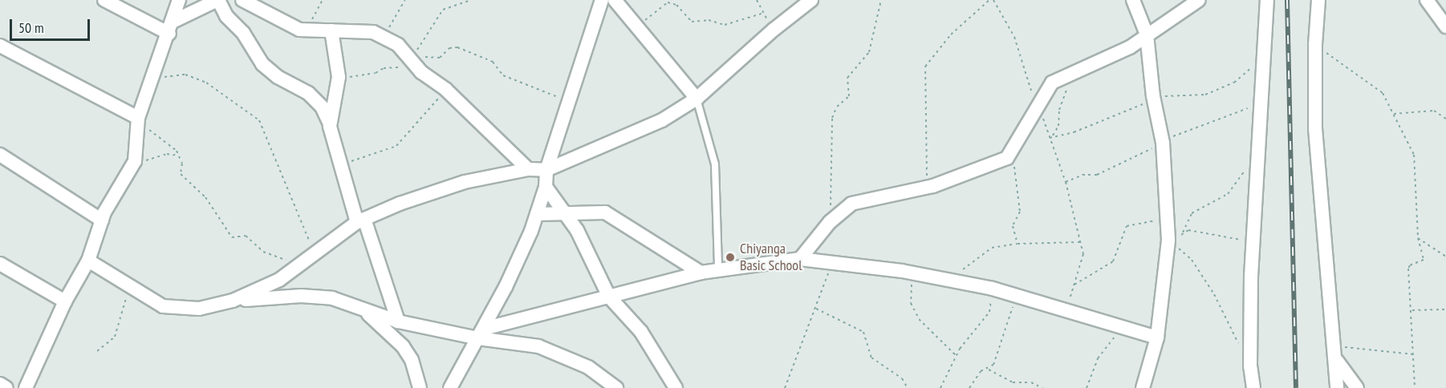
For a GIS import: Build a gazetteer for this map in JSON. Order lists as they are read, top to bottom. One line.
{"places":["Chiyanga Basic School"],"scale_bar":"50 m"}
